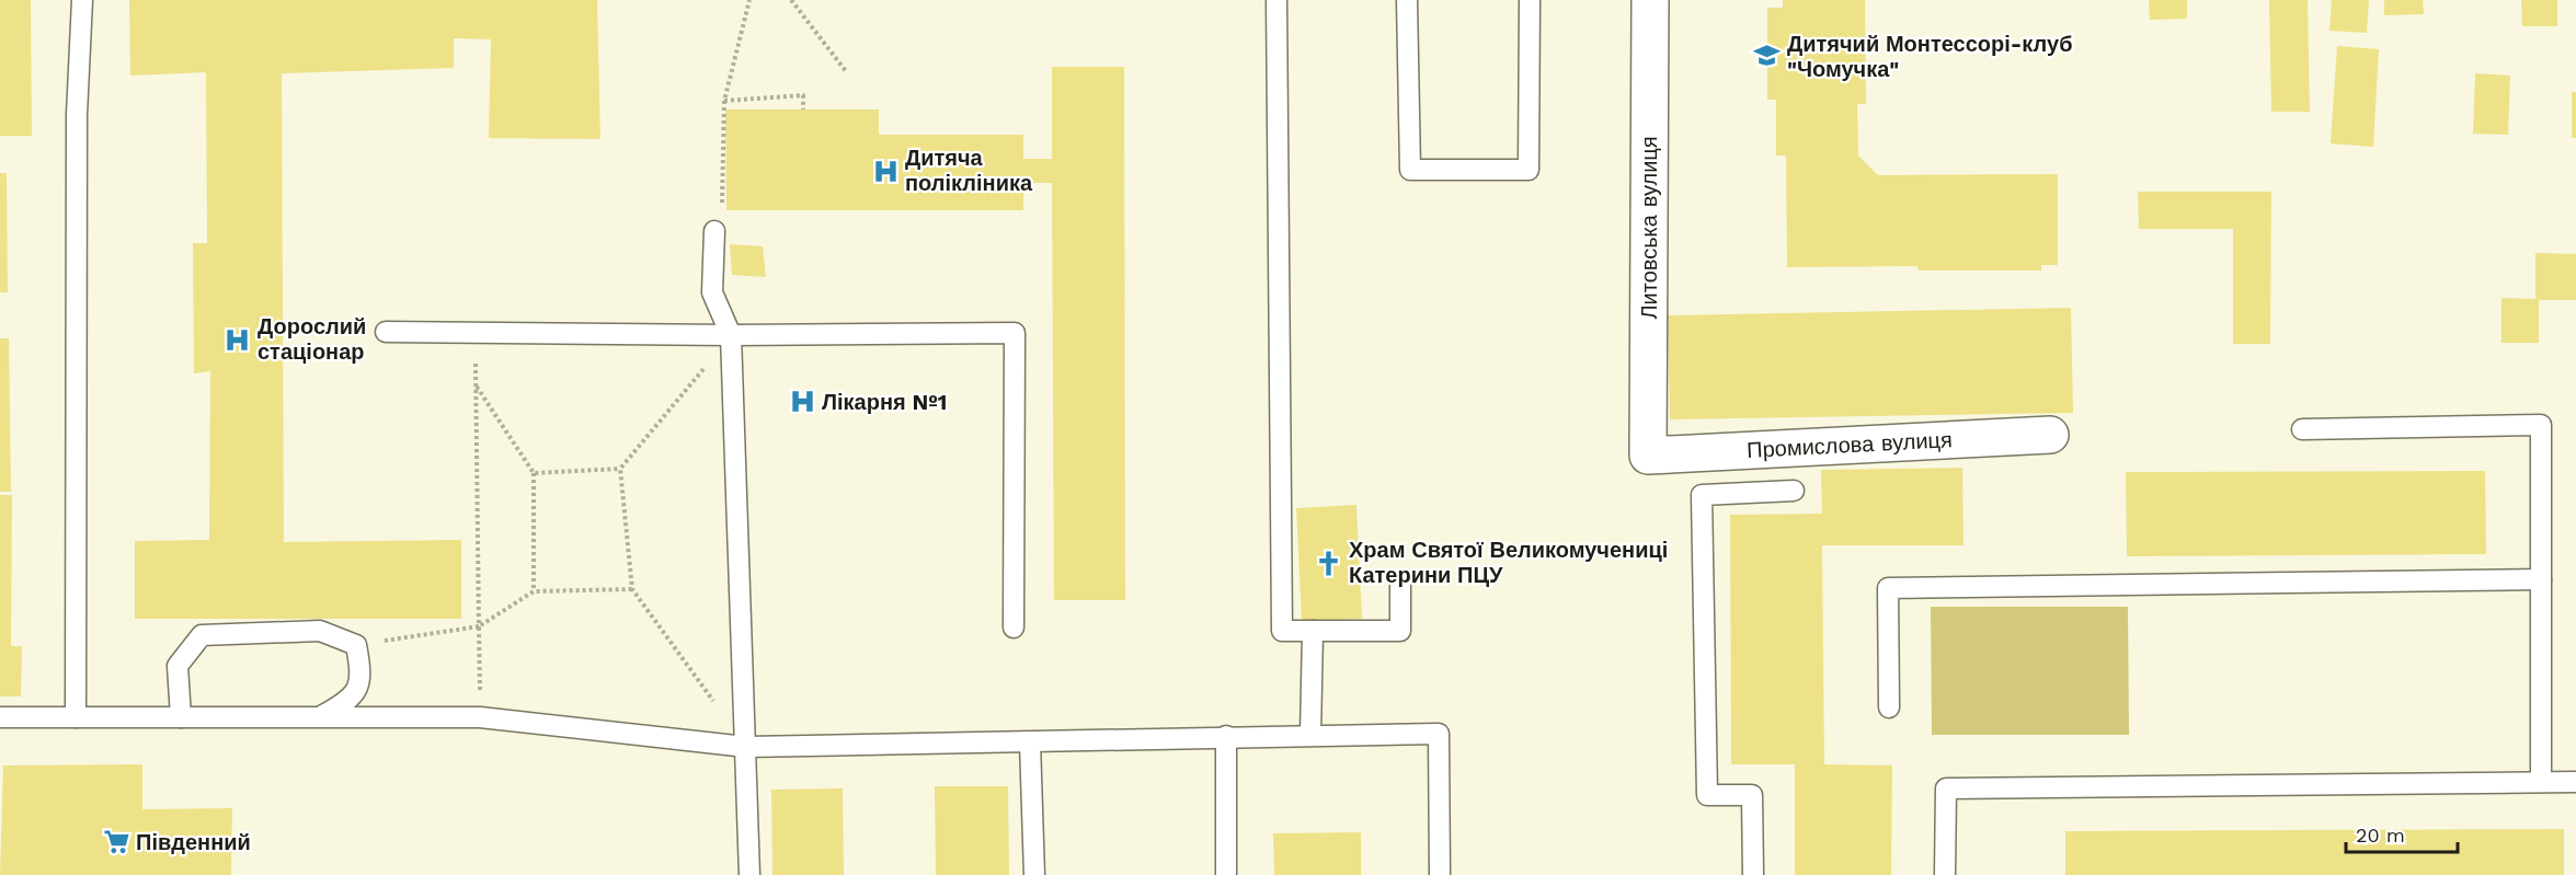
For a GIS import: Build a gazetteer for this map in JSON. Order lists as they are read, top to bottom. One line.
{"streets":{"street":["Литовська вулиця","Промислова вулиця"]},"crossings":[["Литовська вулиця","Промислова вулиця"]],"places":{"school or university":["Дитячий Монтессорі-клуб \"Чомучка\""],"hospital":["Дитяча полікліника","Дорослий стаціонар","Лікарня №1"],"church":["Храм Святої Великомучениці Катерини ПЦУ"],"supermarket":["Південний"]},"scale_bar":"20 m"}
